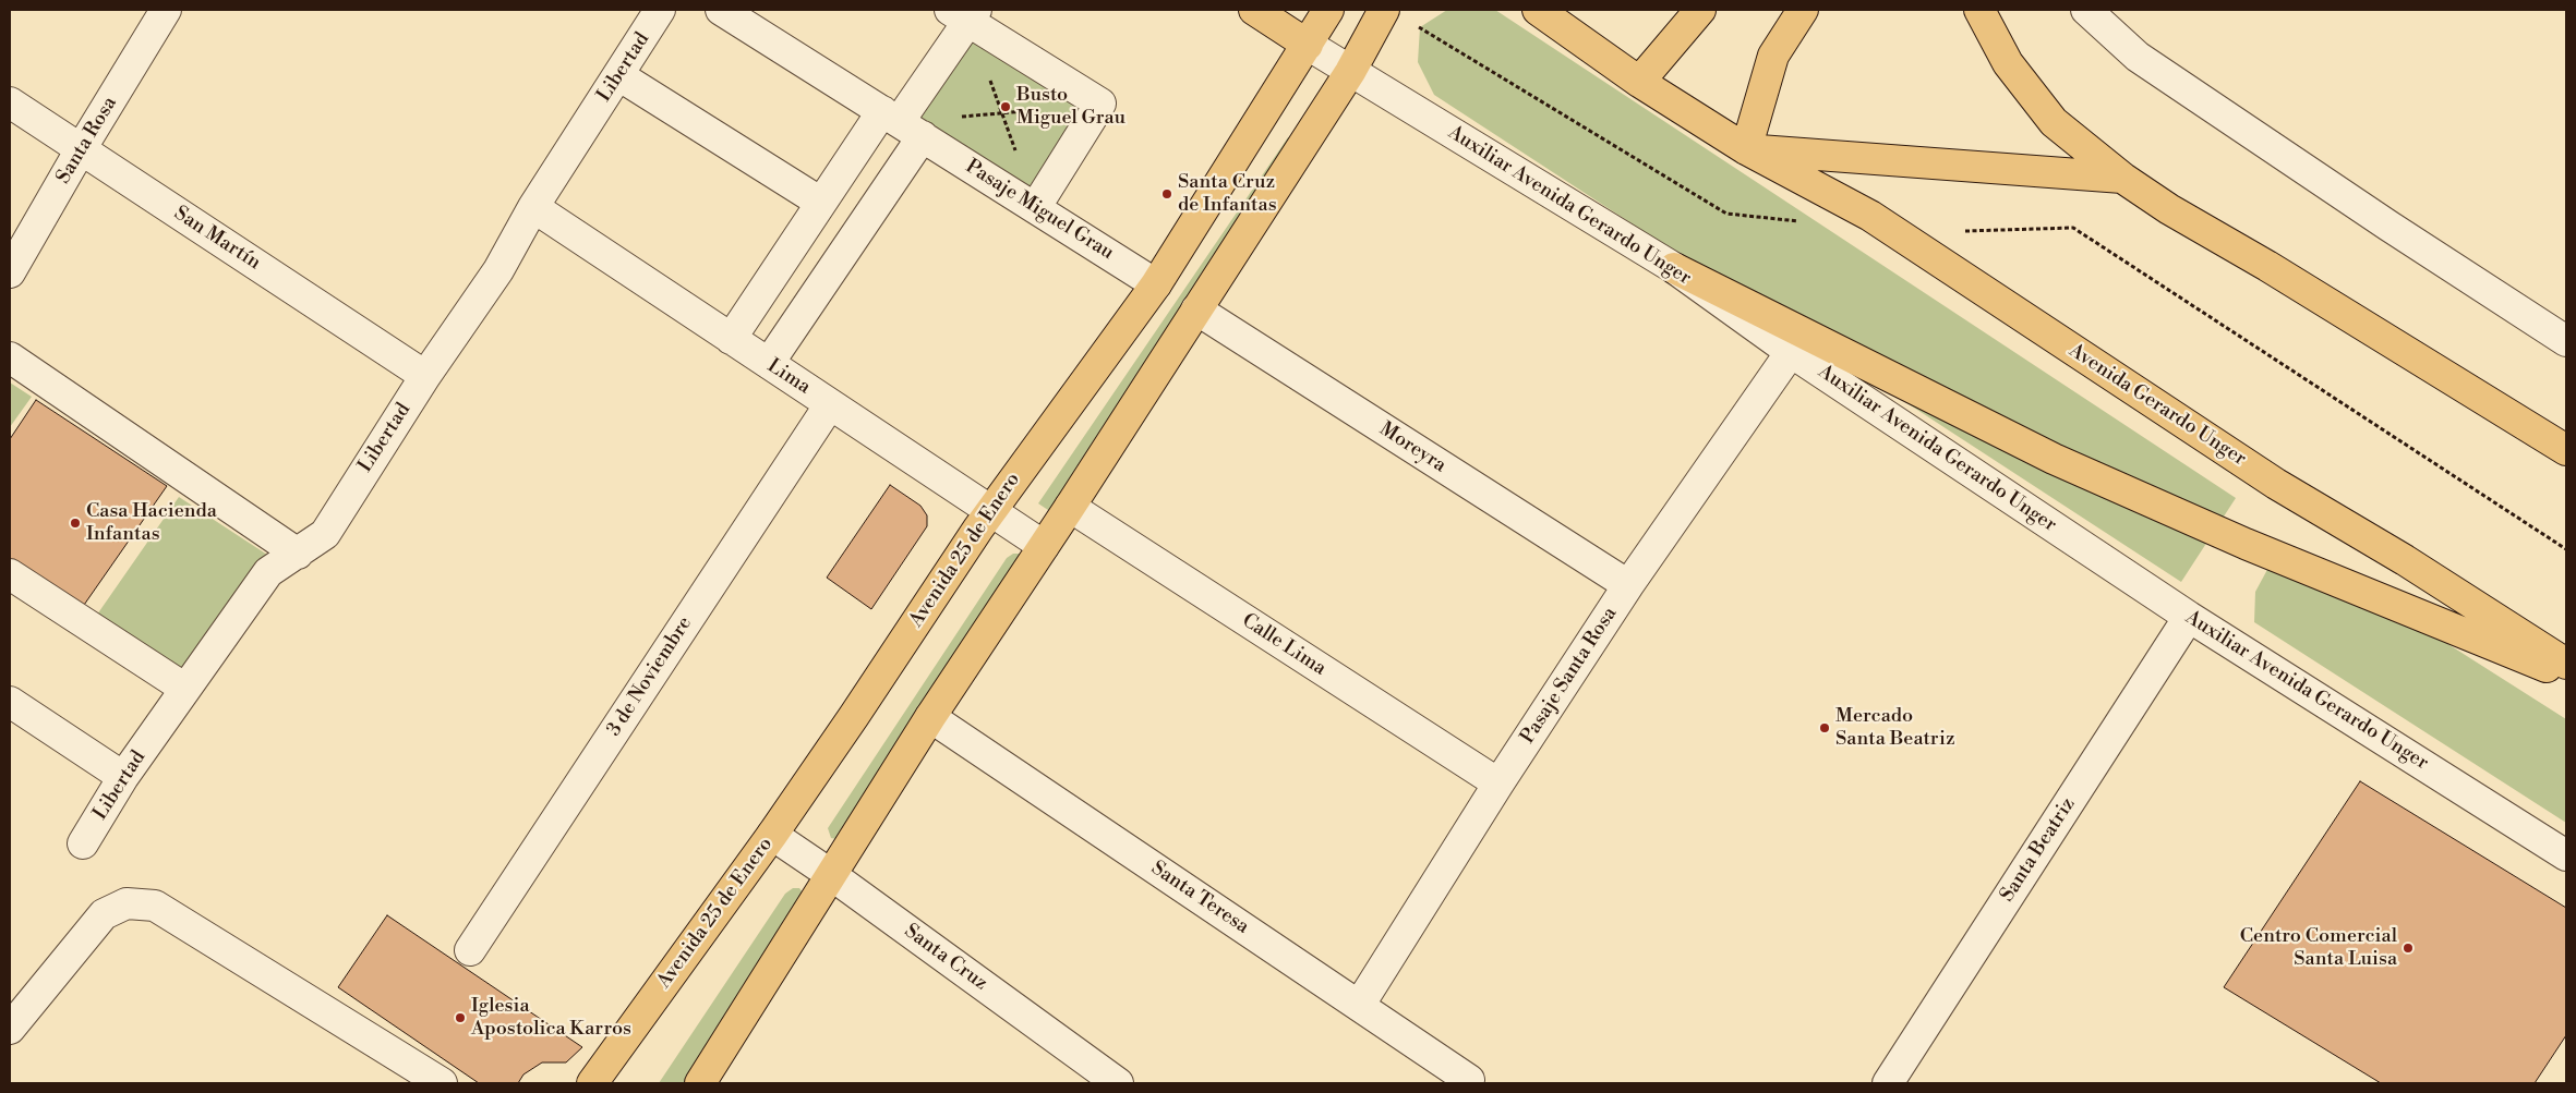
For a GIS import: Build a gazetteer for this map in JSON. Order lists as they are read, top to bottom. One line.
{"streets":{"main road":["Avenida Gerardo Unger","Avenida 25 de Enero"],"street":["Libertad","Santa Rosa","Auxiliar Avenida Gerardo Unger","Pasaje Miguel Grau","San Martín","Lima","Moreyra","Calle Lima","Pasaje Santa Rosa","3 de Noviembre","Santa Beatriz","Santa Teresa","Santa Cruz"]},"crossings":[["Libertad","San Martín"],["Libertad","Lima"],["Santa Rosa","San Martín"],["Auxiliar Avenida Gerardo Unger","Avenida 25 de Enero"],["Auxiliar Avenida Gerardo Unger","Pasaje Santa Rosa"],["Auxiliar Avenida Gerardo Unger","Santa Beatriz"],["Pasaje Miguel Grau","Avenida 25 de Enero"],["Lima","Avenida 25 de Enero"],["Lima","3 de Noviembre"],["Moreyra","Pasaje Santa Rosa"],["Avenida 25 de Enero","Santa Cruz"],["Calle Lima","Pasaje Santa Rosa"],["Pasaje Santa Rosa","Santa Teresa"]],"places":["Busto Miguel Grau","Santa Cruz de Infantas","Casa Hacienda Infantas","Mercado Santa Beatriz","Centro Comercial Santa Luisa","Iglesia Apostolica Karros"]}
